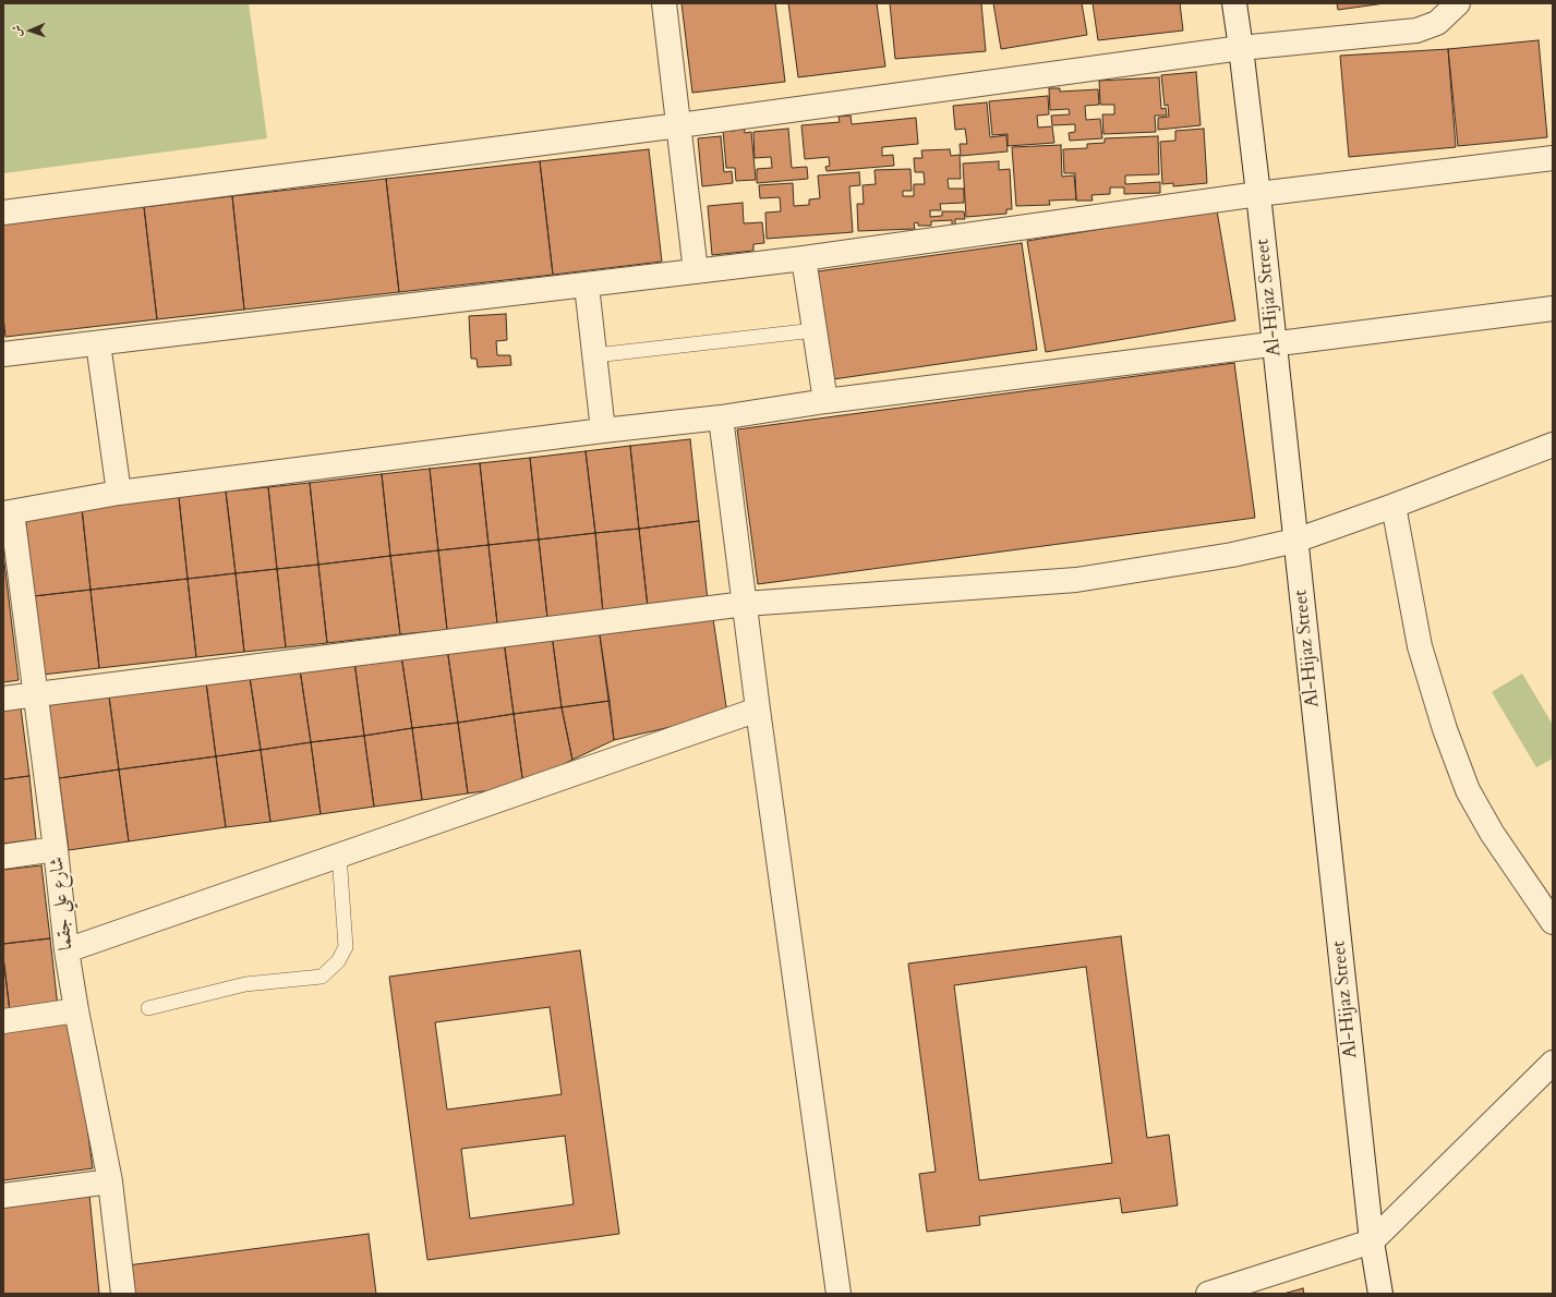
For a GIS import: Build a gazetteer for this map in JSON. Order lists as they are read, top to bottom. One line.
{"streets":{"street":["Al-Hijaz Street","شارع علي جقما"]},"north":"left"}
